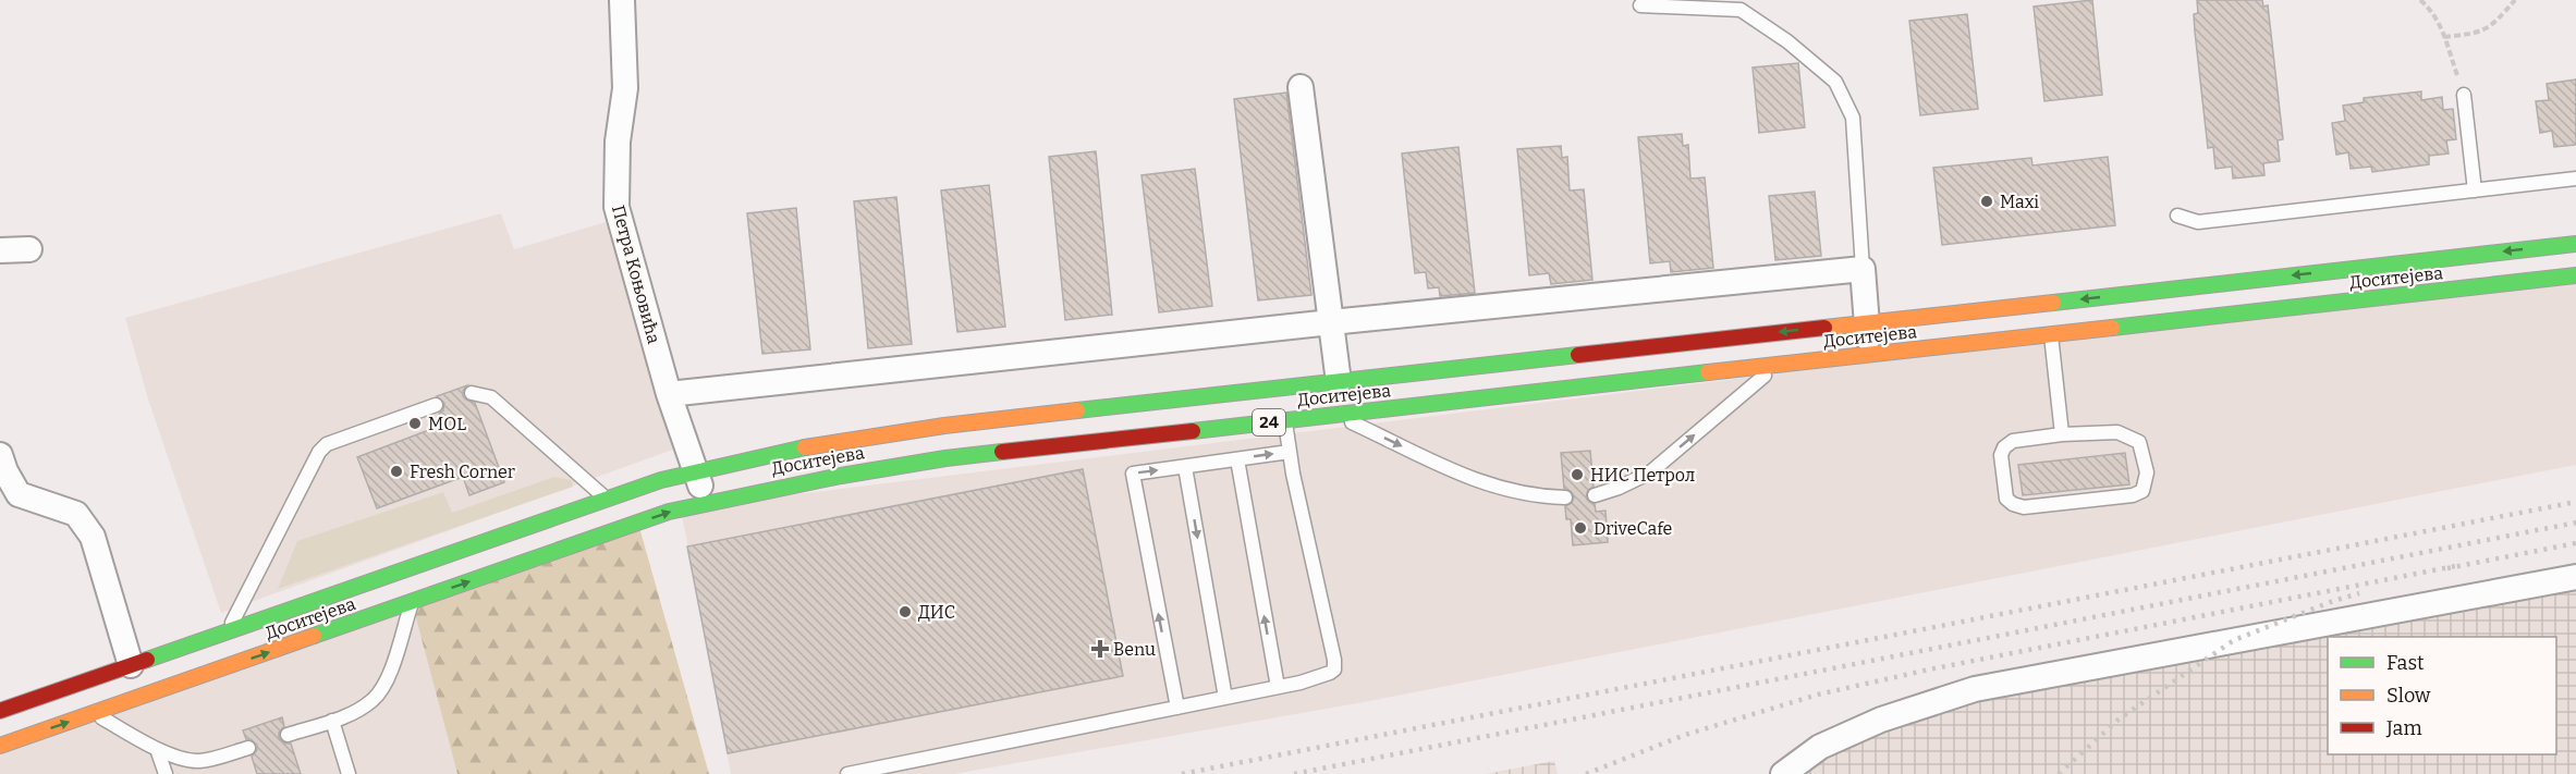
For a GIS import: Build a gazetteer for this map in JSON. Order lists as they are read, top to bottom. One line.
{"streets":{"main road":["Доситејева","24"],"street":["Петра Коњовића"]},"crossings":[["Петра Коњовића","Доситејева"]],"places":{"other":["Maxi","MOL","Fresh Corner","НИС Петрол","DriveCafe","ДИС"],"health":["Benu"]},"legend":["Fast","Slow","Jam"]}
